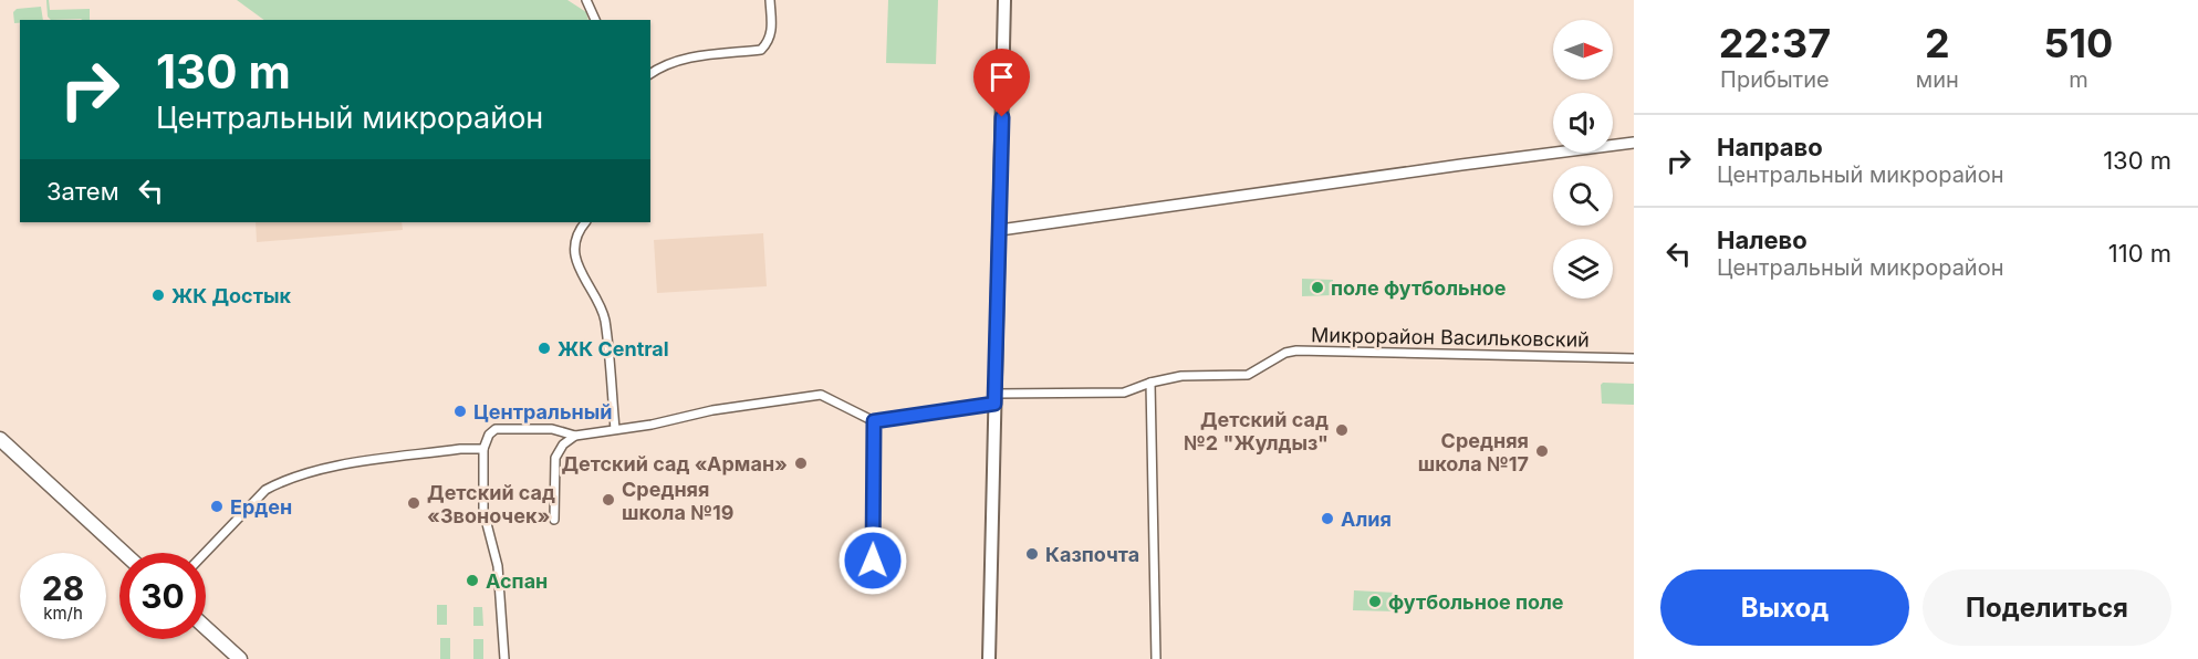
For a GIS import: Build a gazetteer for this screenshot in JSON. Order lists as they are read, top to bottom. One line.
{"streets":{"street":["Микрорайон Васильковский"]},"places":["поле футбольное","ЖК Достык","ЖК Central","Центральный","Детский сад №2 \"Жулдыз\"","Средняя школа №17","Детский сад «Арман»","Средняя школа №19","Детский сад «Звоночек»","Ерден","Алия","Казпочта","Аспан","футбольное поле"],"north":"right","page":{"eta":["22:37","Прибытие","2","мин","510","m"],"turn":["130 m","Центральный микрорайон"],"list":[{"name":"Направо","note":"Центральный микрорайон","value":"130 m"},{"name":"Налево","note":"Центральный микрорайон","value":"110 m"}],"then":"Затем","speed":"28 km/h","limit":"30","buttons":["Выход","Поделиться"]}}
